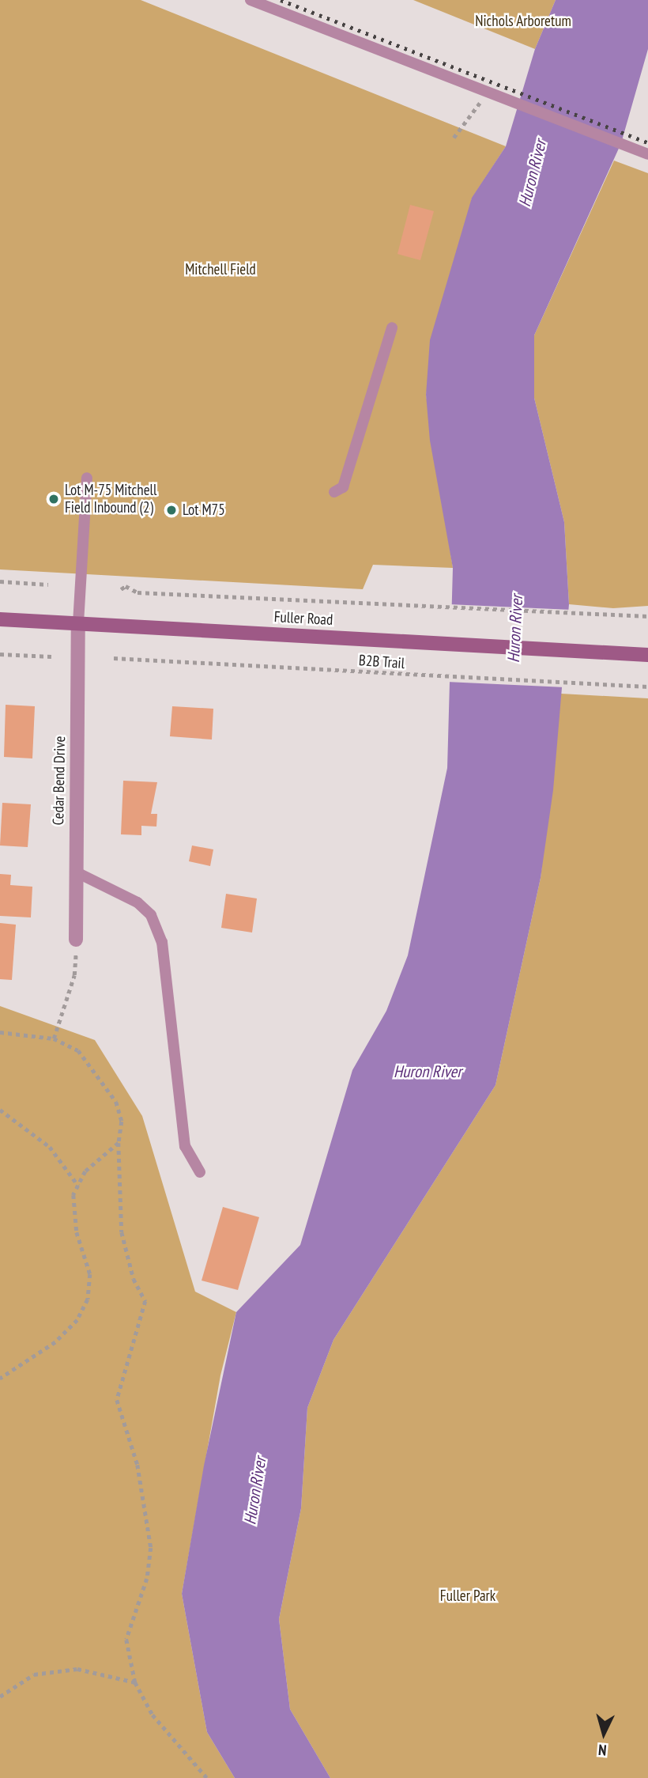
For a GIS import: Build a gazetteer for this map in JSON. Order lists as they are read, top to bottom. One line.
{"streets":{"main road":["Fuller Road"],"street":["Cedar Bend Drive"],"path":["B2B Trail"]},"crossings":[["Fuller Road","Cedar Bend Drive"]],"water":["Huron River"],"parks":["Nichols Arboretum","Mitchell Field","Fuller Park"],"places":["Lot M-75 Mitchell Field Inbound (2)","Lot M75"],"north":"bottom"}
